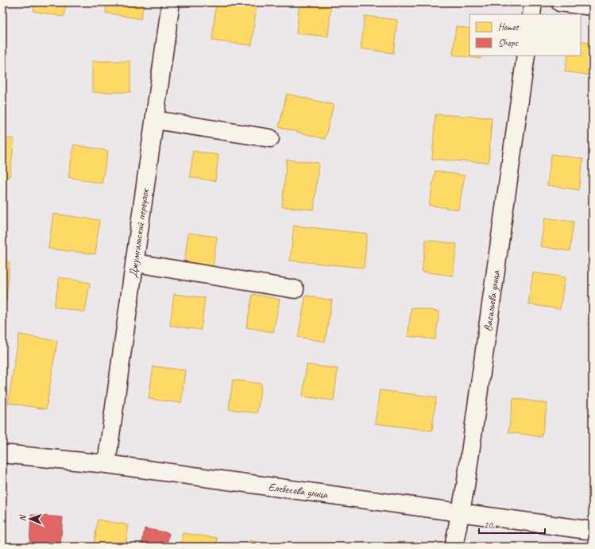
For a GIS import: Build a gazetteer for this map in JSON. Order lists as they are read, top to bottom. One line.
{"streets":{"street":["Джумгальский переулок","Васильева улица","Елебесова улица"]},"crossings":[["Джумгальский переулок","Елебесова улица"],["Васильева улица","Елебесова улица"]],"legend":["Homes","Shops"],"scale_bar":"20 m","north":"left"}
